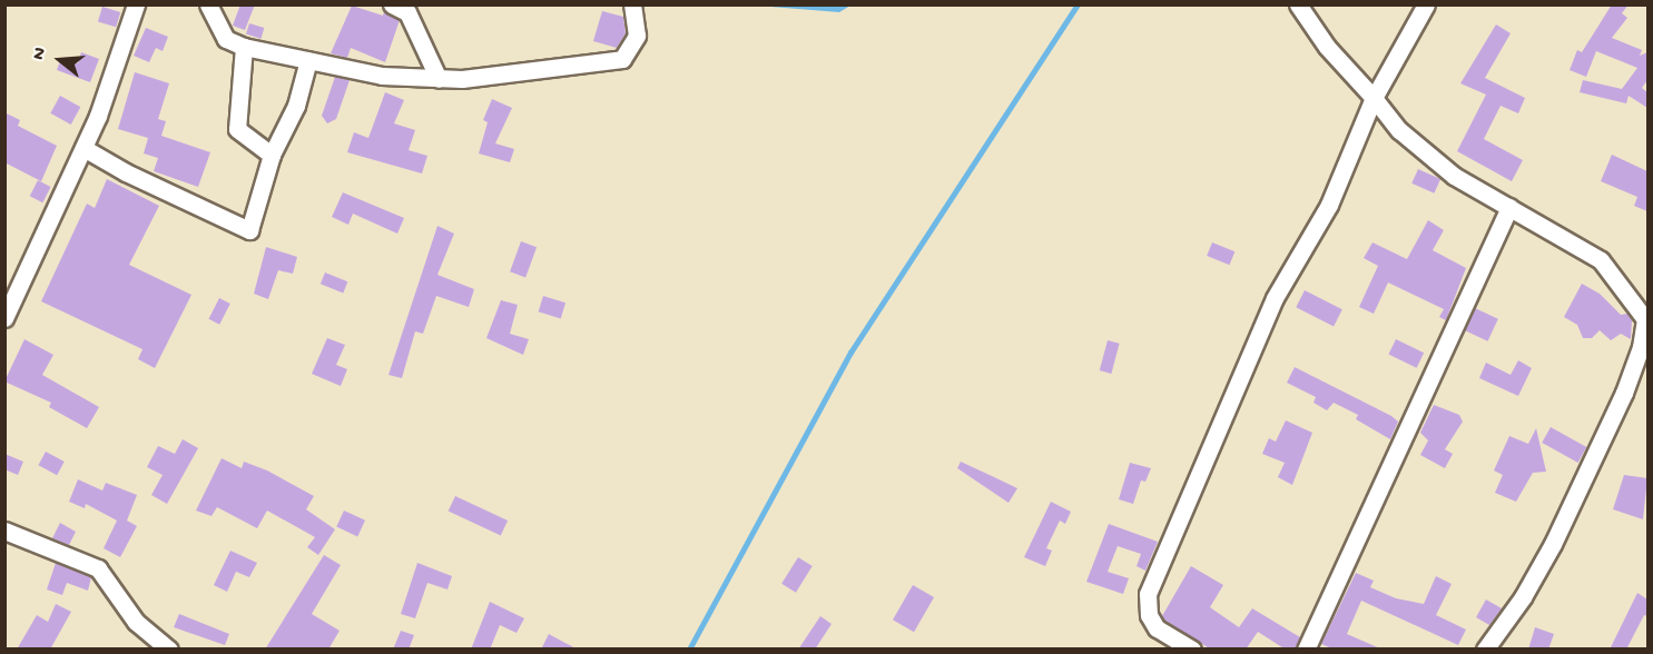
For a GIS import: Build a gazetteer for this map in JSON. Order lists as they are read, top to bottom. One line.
{"north":"left"}
